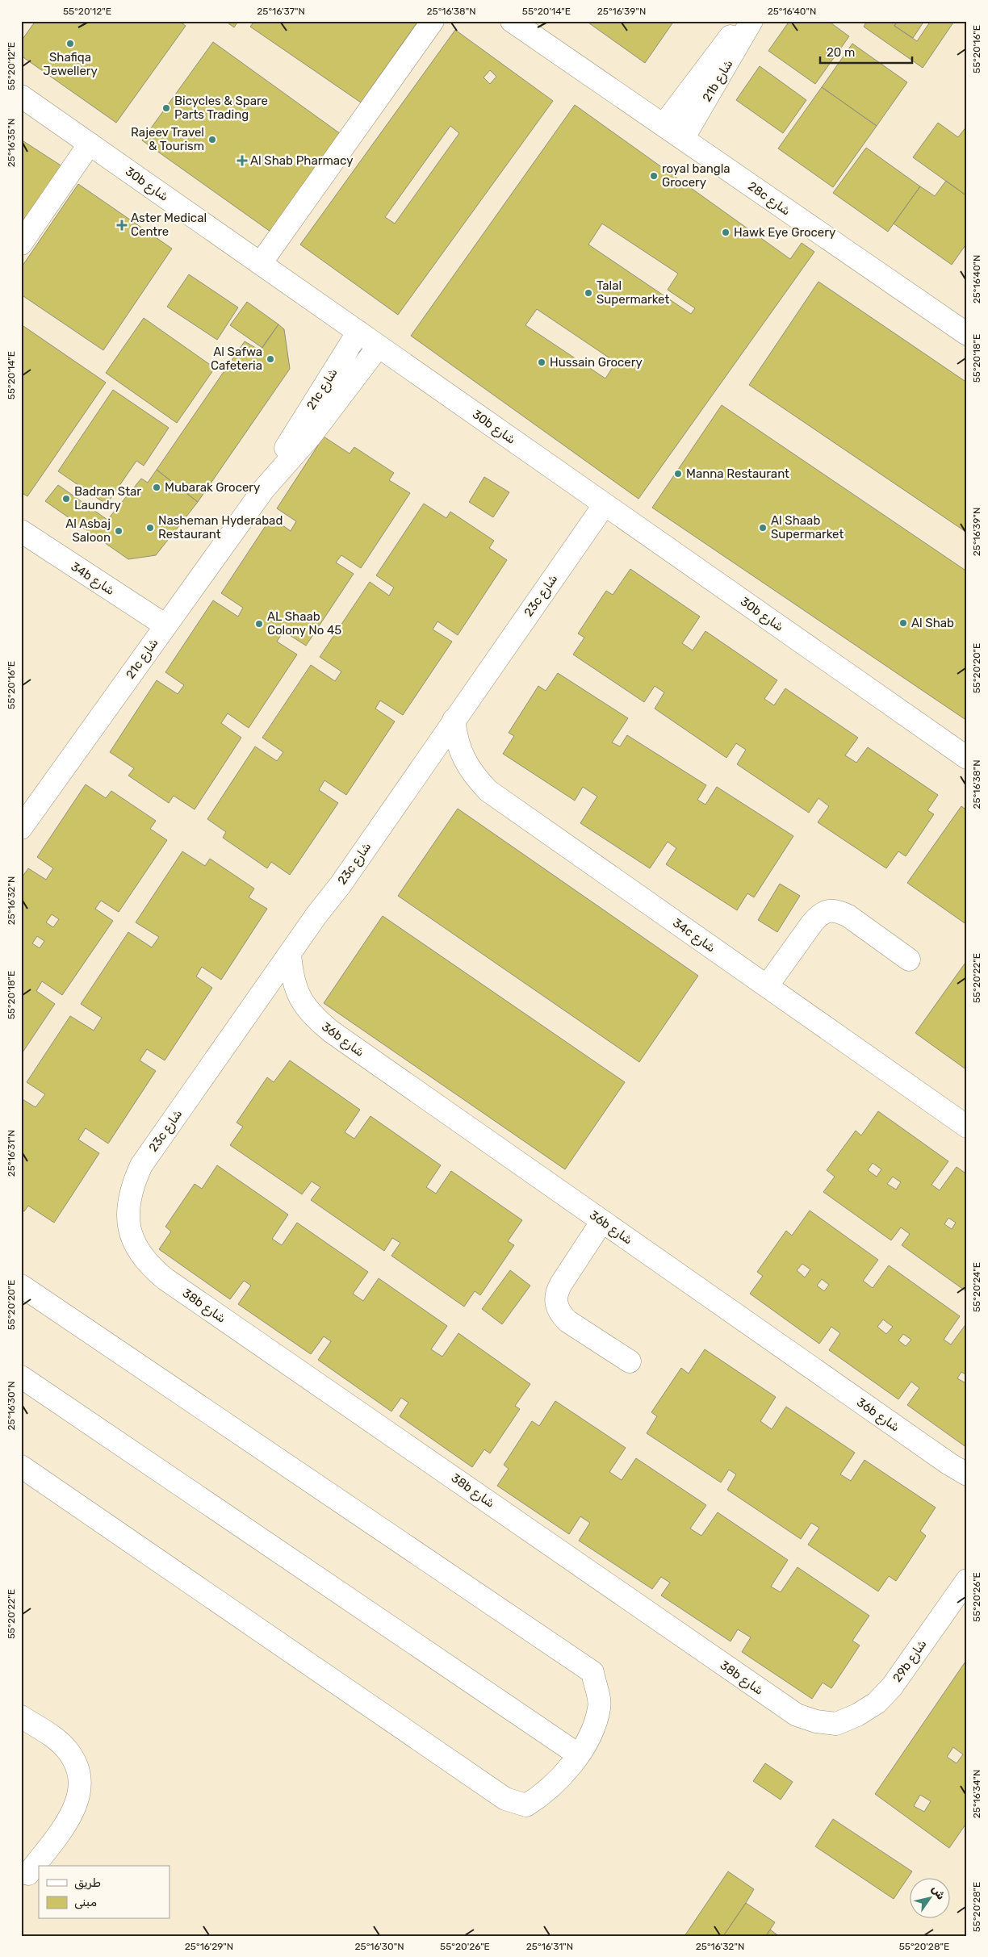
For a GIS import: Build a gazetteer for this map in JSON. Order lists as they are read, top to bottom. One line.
{"streets":{"street":["21b شارع","30b شارع","28c شارع","21c شارع","34b شارع","23c شارع","34c شارع","36b شارع","38b شارع","29b شارع"]},"crossings":[["21b شارع","28c شارع"],["30b شارع","21c شارع"],["30b شارع","23c شارع"],["21c شارع","34b شارع"],["23c شارع","34c شارع"],["23c شارع","36b شارع"],["23c شارع","38b شارع"],["38b شارع","29b شارع"]],"places":{"other":["Shafiqa Jewellery","Bicycles & Spare Parts Trading","Rajeev Travel & Tourism","royal bangla Grocery","Hawk Eye Grocery","Talal Supermarket","Al Safwa Cafeteria","Hussain Grocery","Manna Restaurant","Mubarak Grocery","Badran Star Laundry","Nasheman Hyderabad Restaurant","Al Shaab Supermarket","Al Asbaj Saloon","Al Shab","AL Shaab Colony No 45"],"health":["Al Shab Pharmacy","Aster Medical Centre"]},"legend":["طريق","مبنى"],"scale_bar":"20 m","north":"top right","coordinates":["55°20'12\"E","25°16'37\"N","25°16'38\"N","55°20'14\"E","25°16'39\"N","25°16'40\"N","55°20'16\"E","25°16'35\"N","55°20'18\"E","55°20'20\"E","25°16'32\"N","55°20'22\"E","25°16'31\"N","55°20'24\"E","25°16'30\"N","55°20'26\"E","25°16'34\"N","55°20'28\"E","25°16'29\"N"]}
